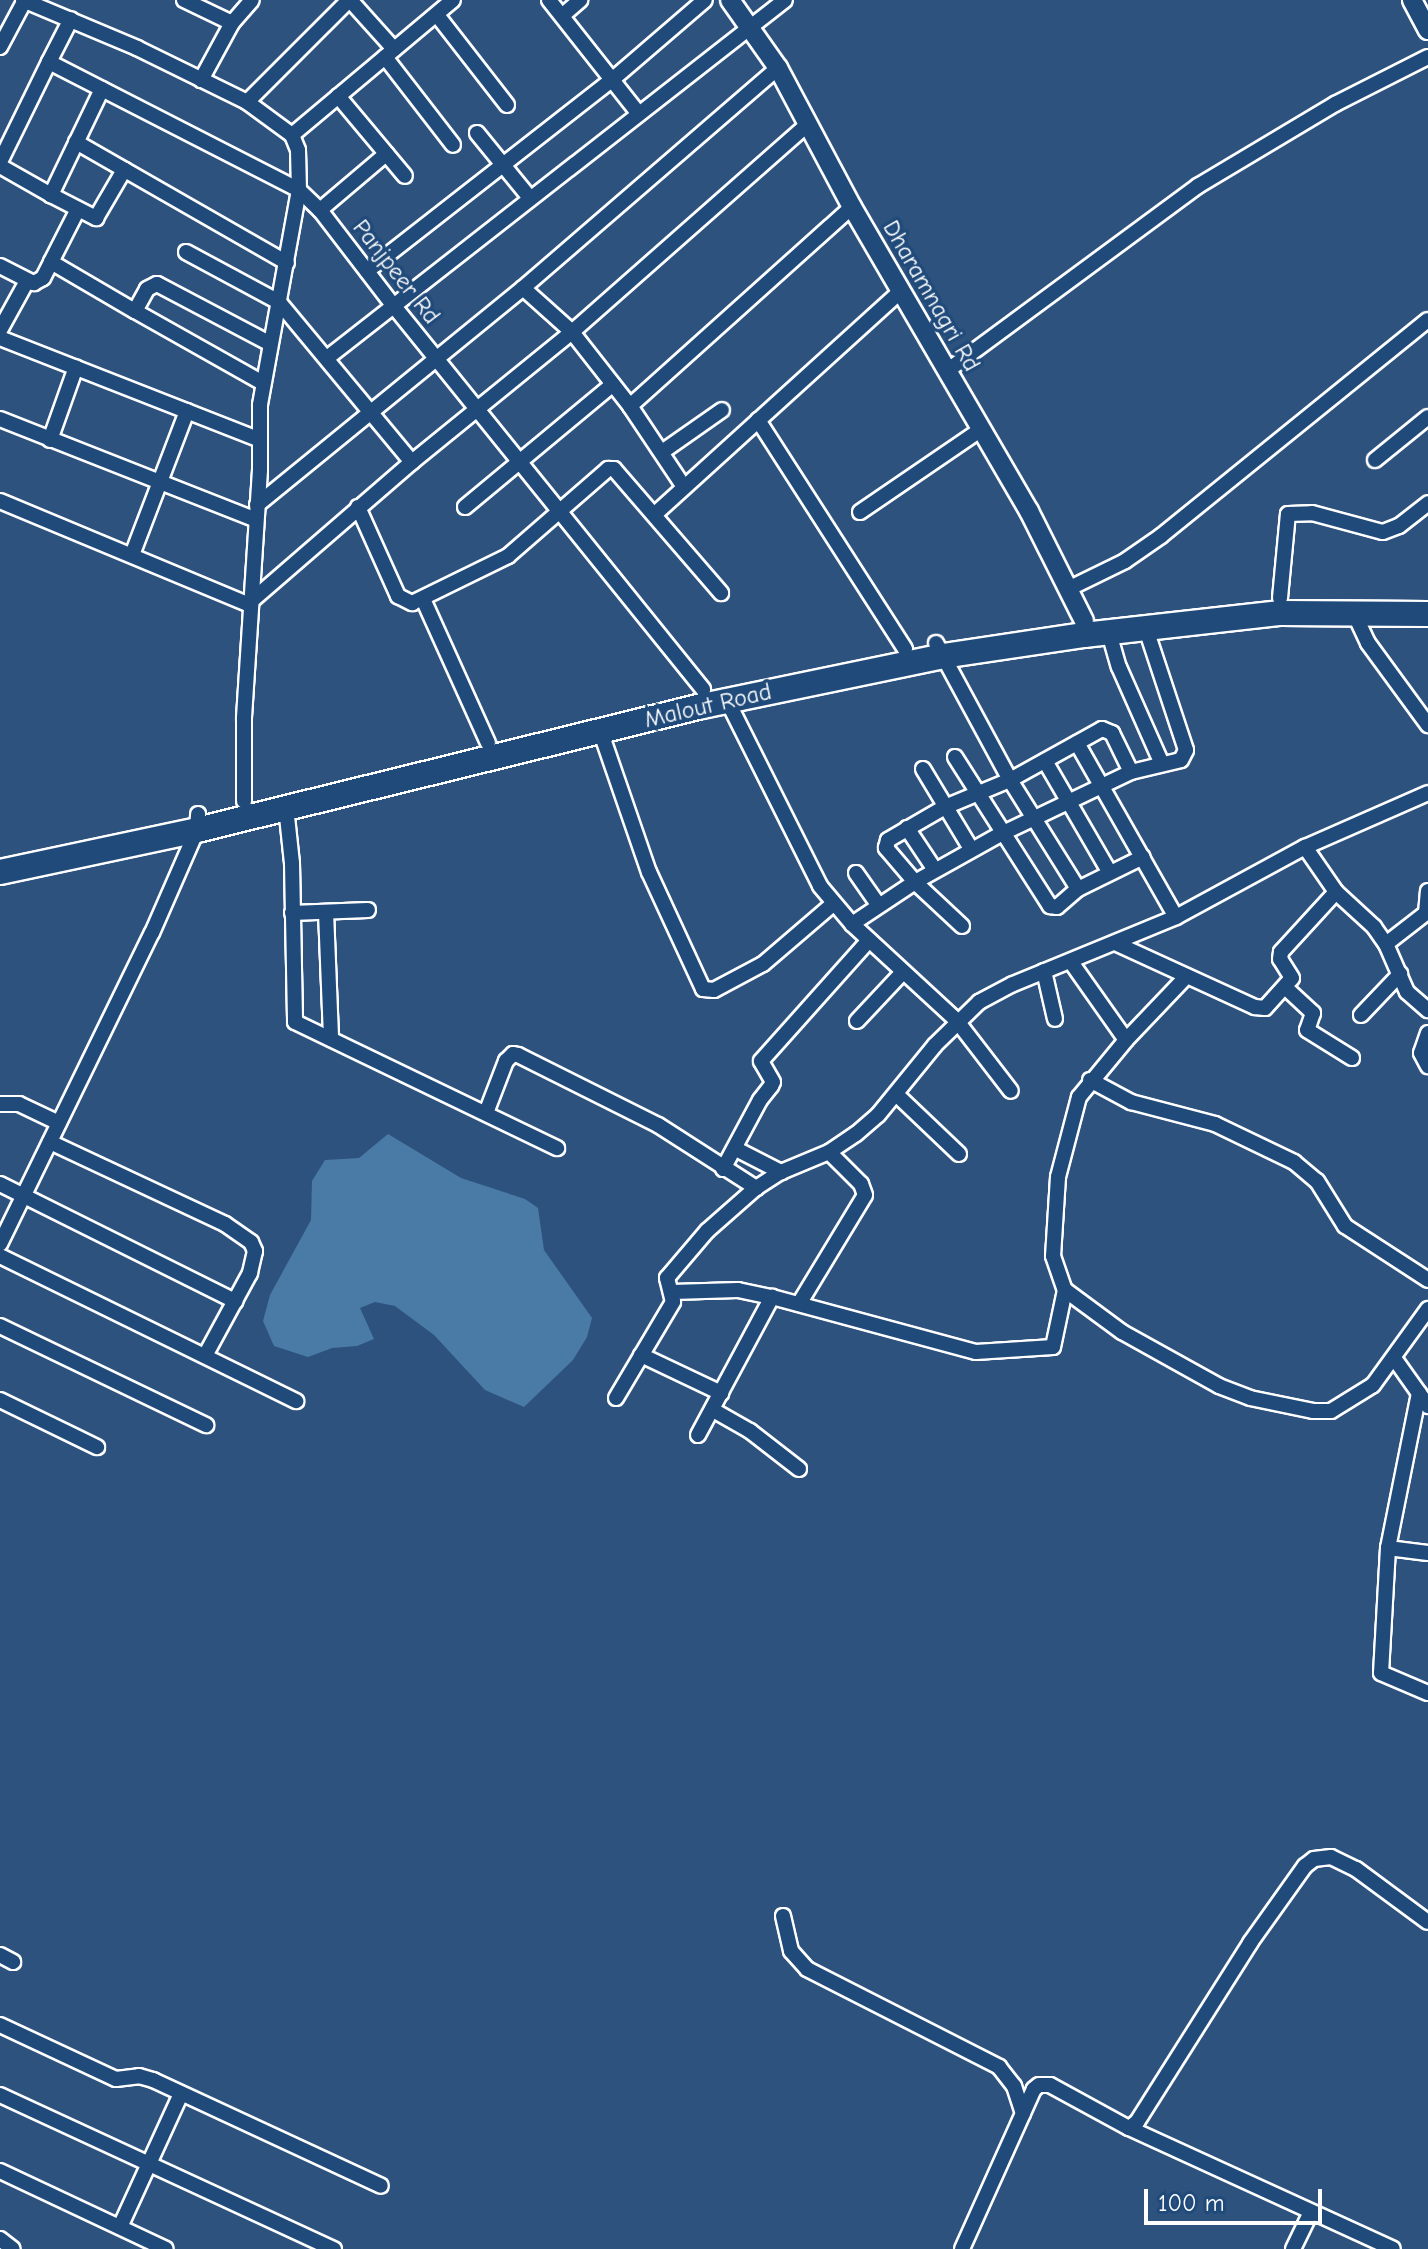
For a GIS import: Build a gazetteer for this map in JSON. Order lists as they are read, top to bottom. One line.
{"streets":{"highway":["Malout Road"],"street":["Panjpeer Rd","Dharamnagri Rd"]},"crossings":[["Panjpeer Rd","Malout Road"],["Dharamnagri Rd","Malout Road"]],"scale_bar":"100 m"}
